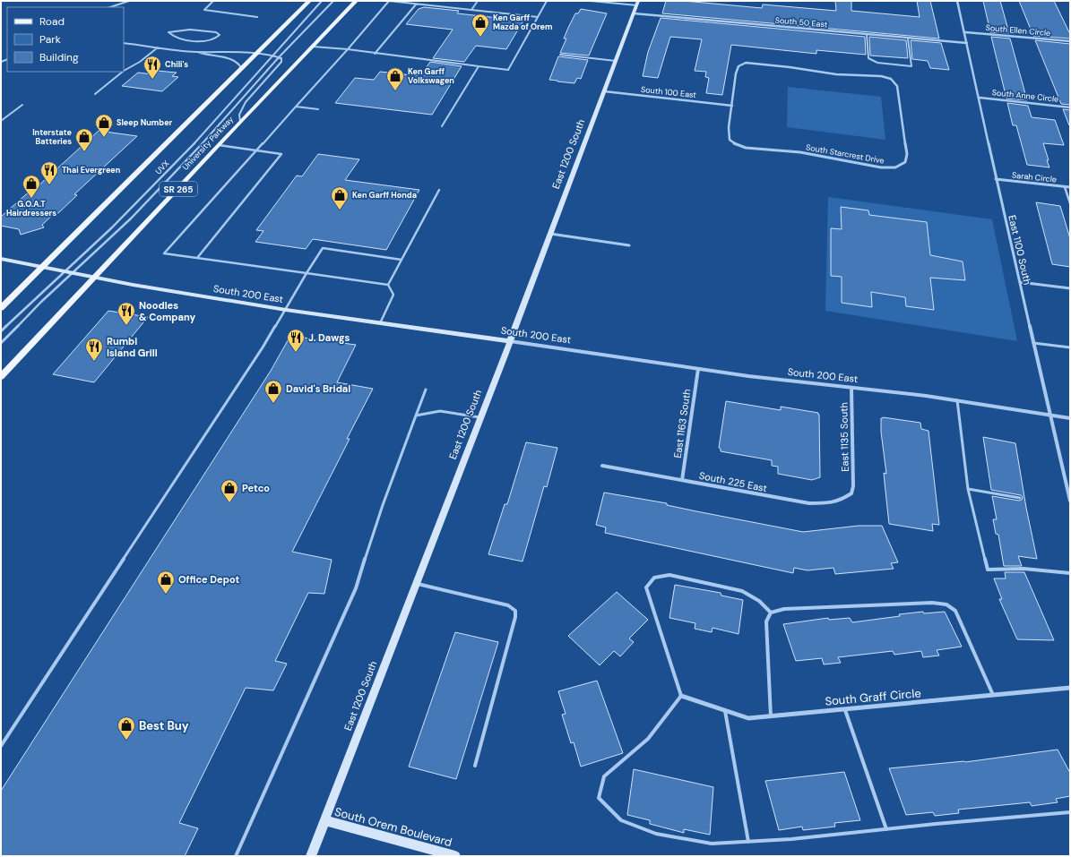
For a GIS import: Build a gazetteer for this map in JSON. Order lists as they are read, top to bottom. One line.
{"streets":{"main road":["University Parkway","SR 265"],"street":["South 50 East","South Ellen Circle","South 100 East","South Anne Circle","East 1200 South","South Starcrest Drive","Sarah Circle","East 1100 South","South 200 East","East 1163 South","East 1135 South","South 225 East","South Graff Circle","South Orem Boulevard"],"lane":["UVX"]},"crossings":[["South 50 East","East 1200 South"],["South 50 East","East 1100 South"],["South Ellen Circle","East 1100 South"],["South 100 East","East 1200 South"],["South 100 East","South Starcrest Drive"],["South Anne Circle","East 1100 South"],["University Parkway","South 200 East"],["East 1200 South","South 200 East"],["East 1200 South","South Orem Boulevard"],["UVX","South 200 East"],["Sarah Circle","East 1100 South"],["East 1100 South","South 200 East"],["South 200 East","East 1163 South"],["South 200 East","East 1135 South"],["East 1163 South","South 225 East"],["East 1135 South","South 225 East"]],"places":{"shop":["Ken Garff Mazda of Orem","Ken Garff Volkswagen","Sleep Number","Interstate Batteries","G.O.A.T Hairdressers","Ken Garff Honda","David's Bridal","Petco","Office Depot","Best Buy"],"restaurant":["Chili's","Thai Evergreen","Noodles & Company","J. Dawgs","Rumbi Island Grill"]},"legend":["Road","Park","Building"]}
